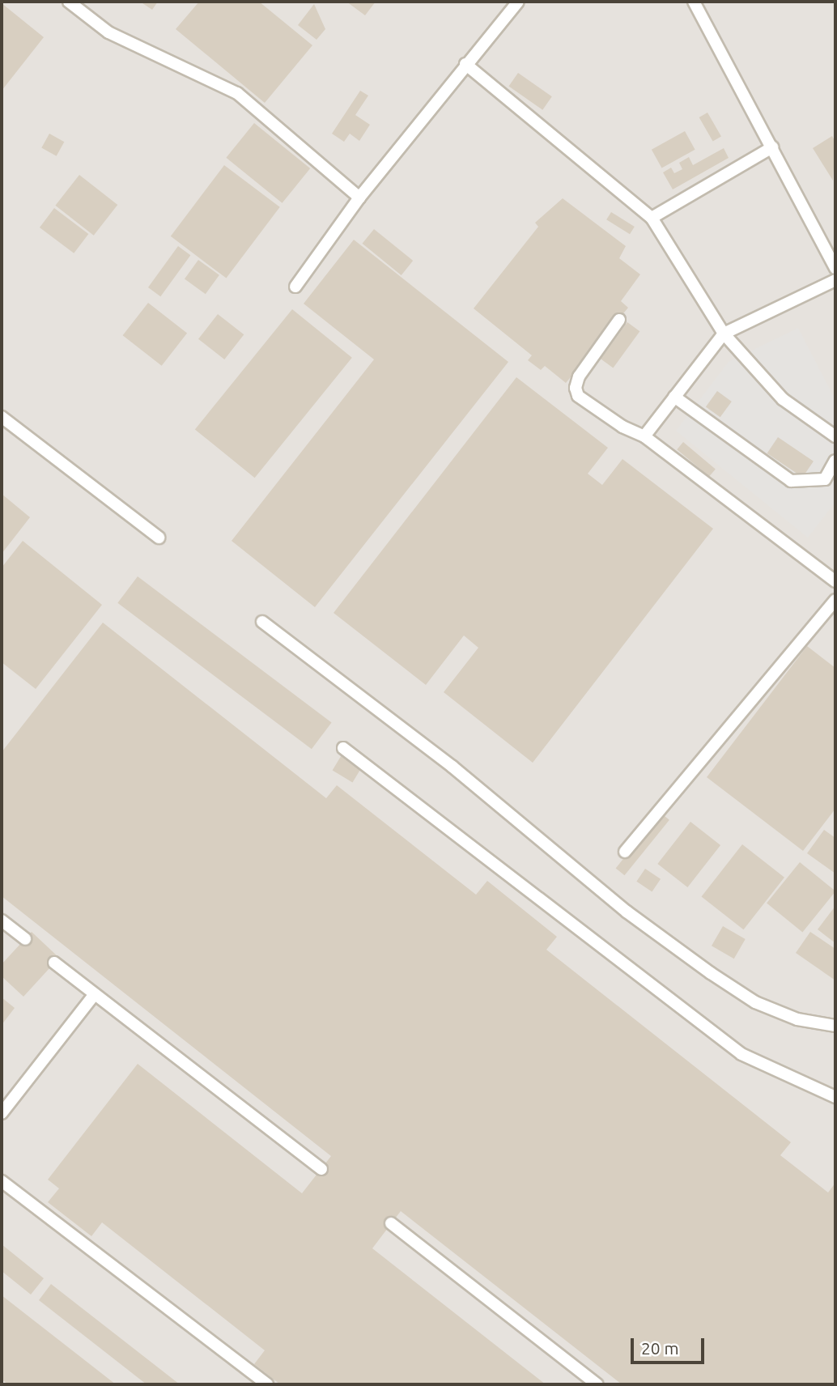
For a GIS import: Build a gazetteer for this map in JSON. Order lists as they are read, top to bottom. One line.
{"scale_bar":"20 m"}
